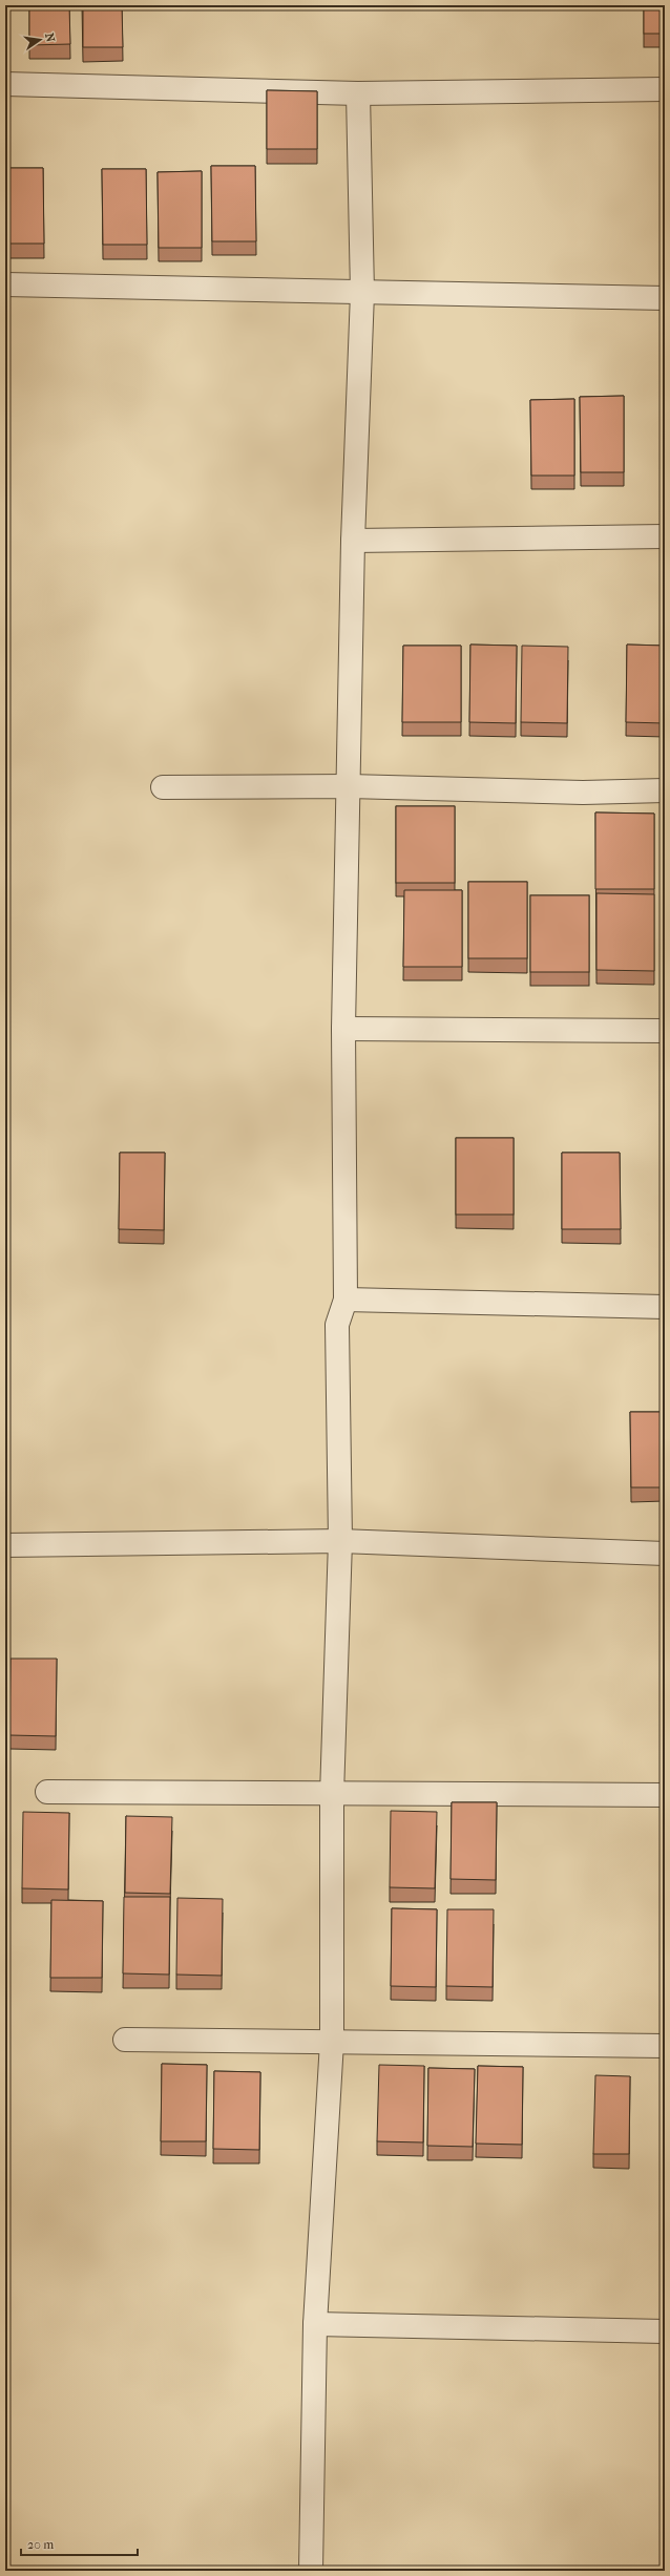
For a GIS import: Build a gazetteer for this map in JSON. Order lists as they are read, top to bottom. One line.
{"scale_bar":"20 m","north":"right"}
